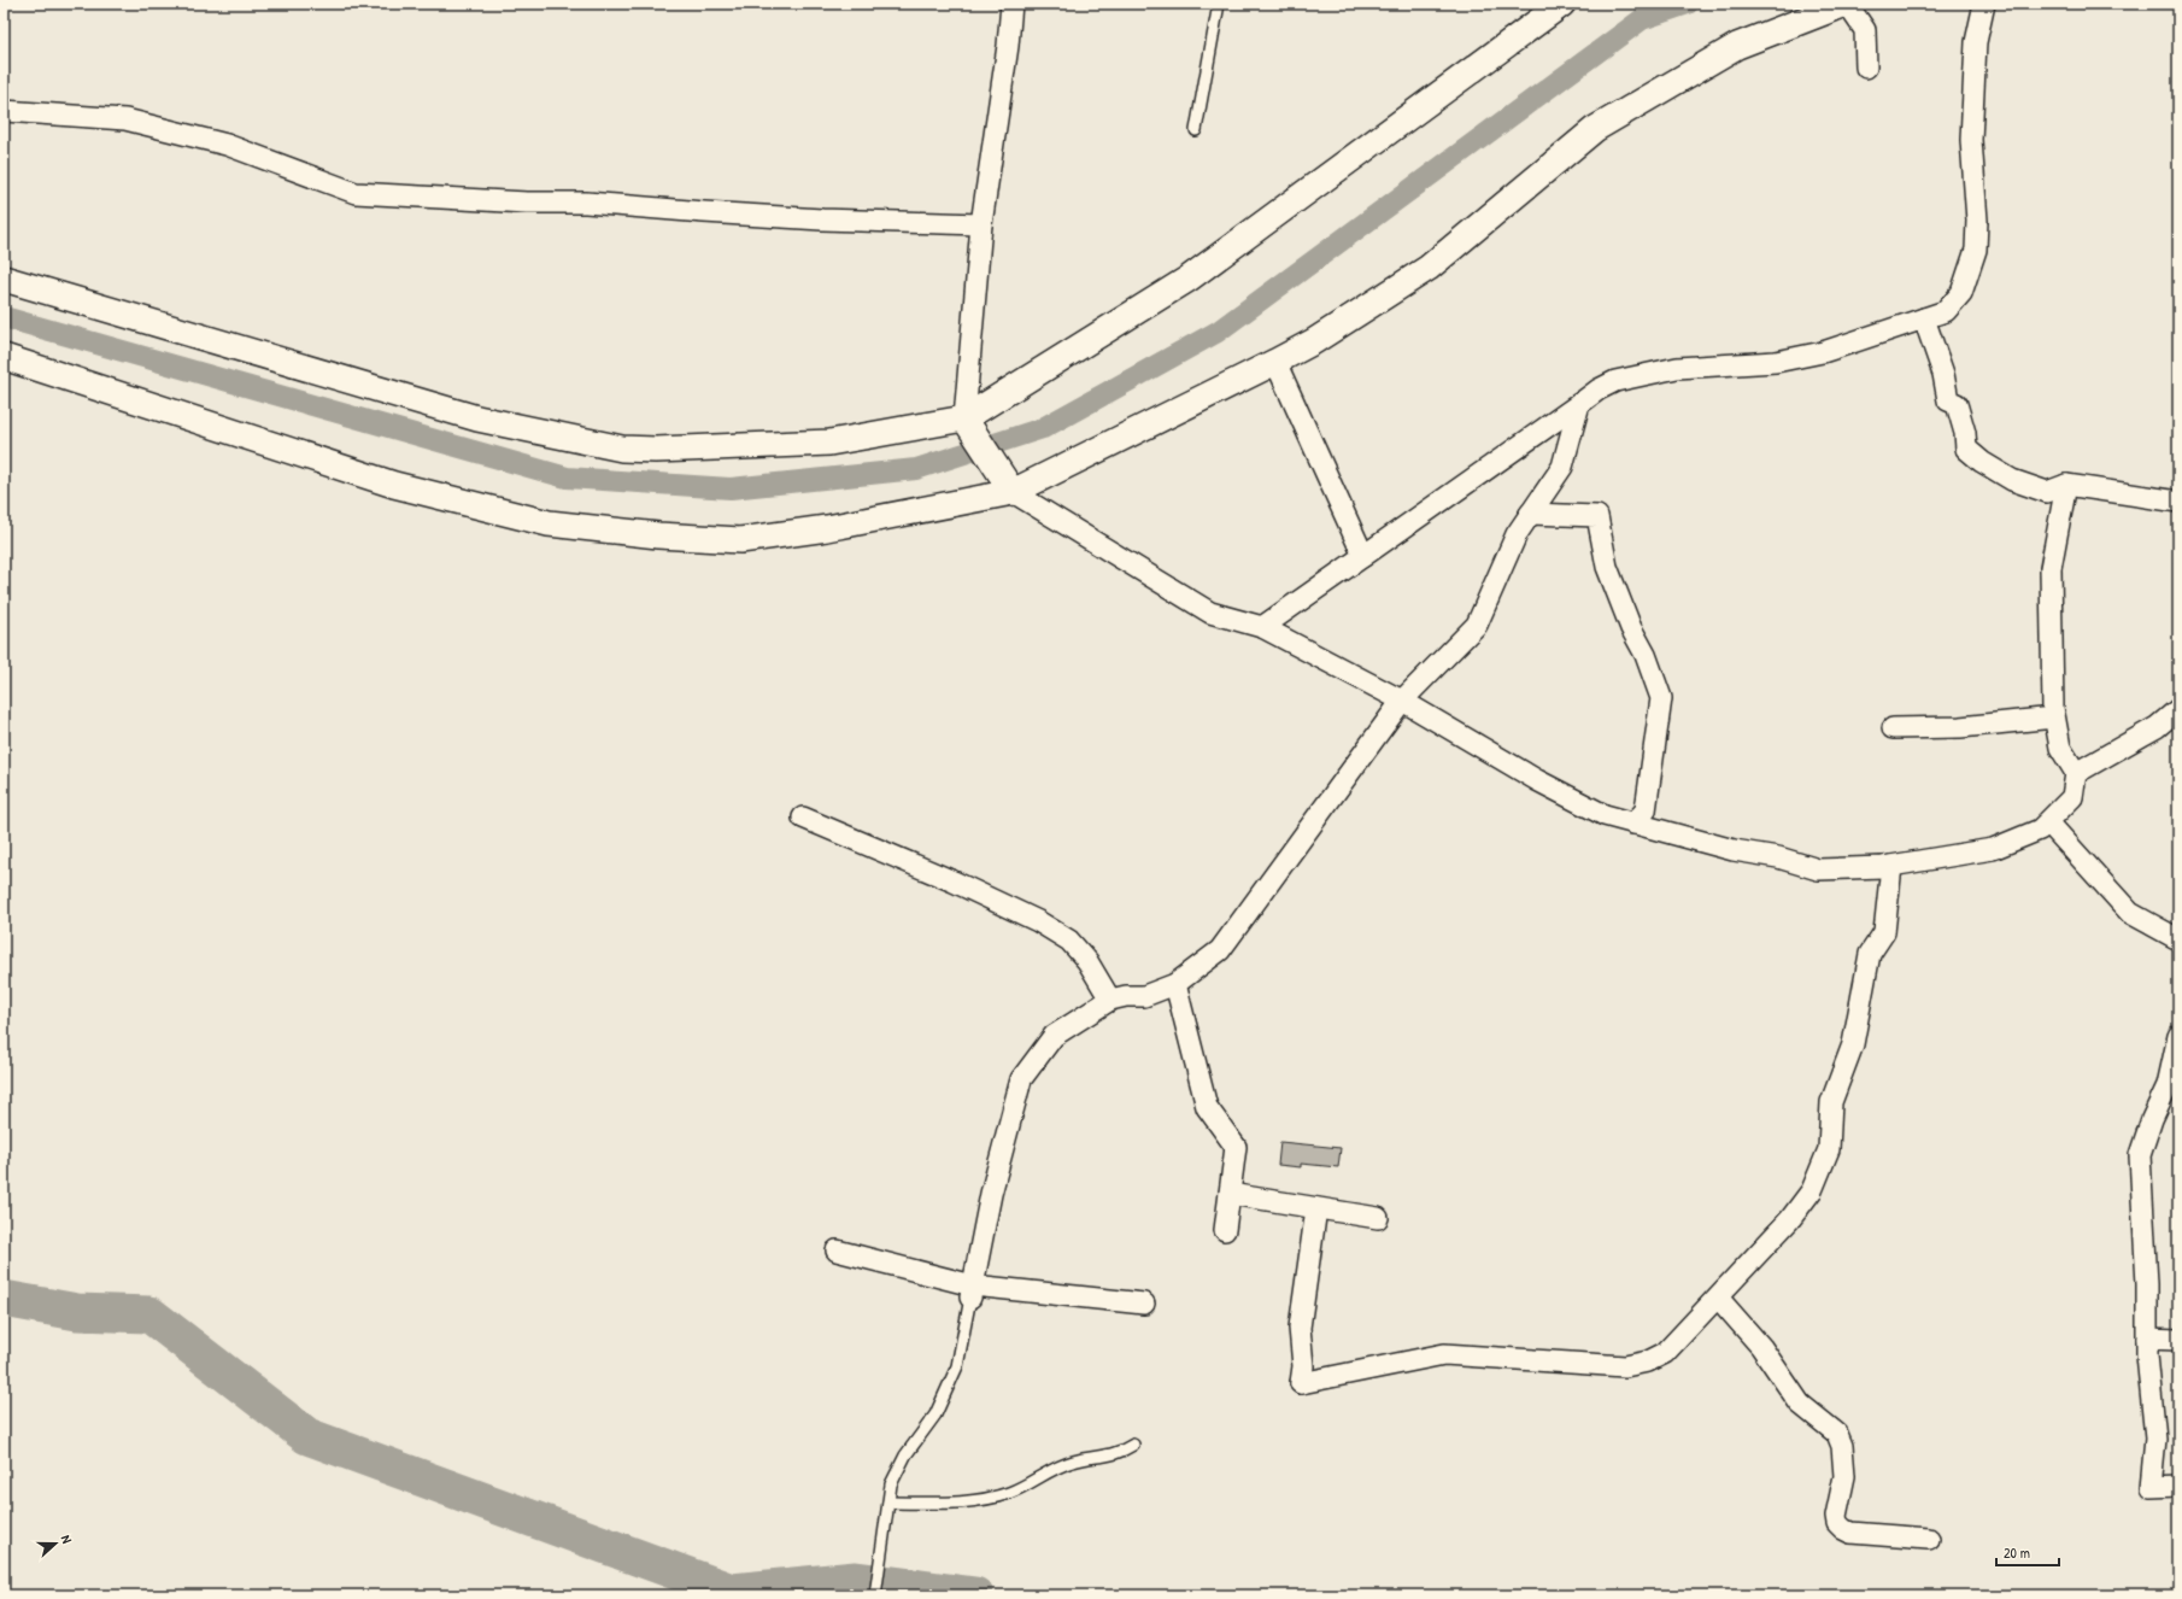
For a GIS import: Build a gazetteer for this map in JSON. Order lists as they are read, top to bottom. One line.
{"scale_bar":"20 m","north":"right"}
